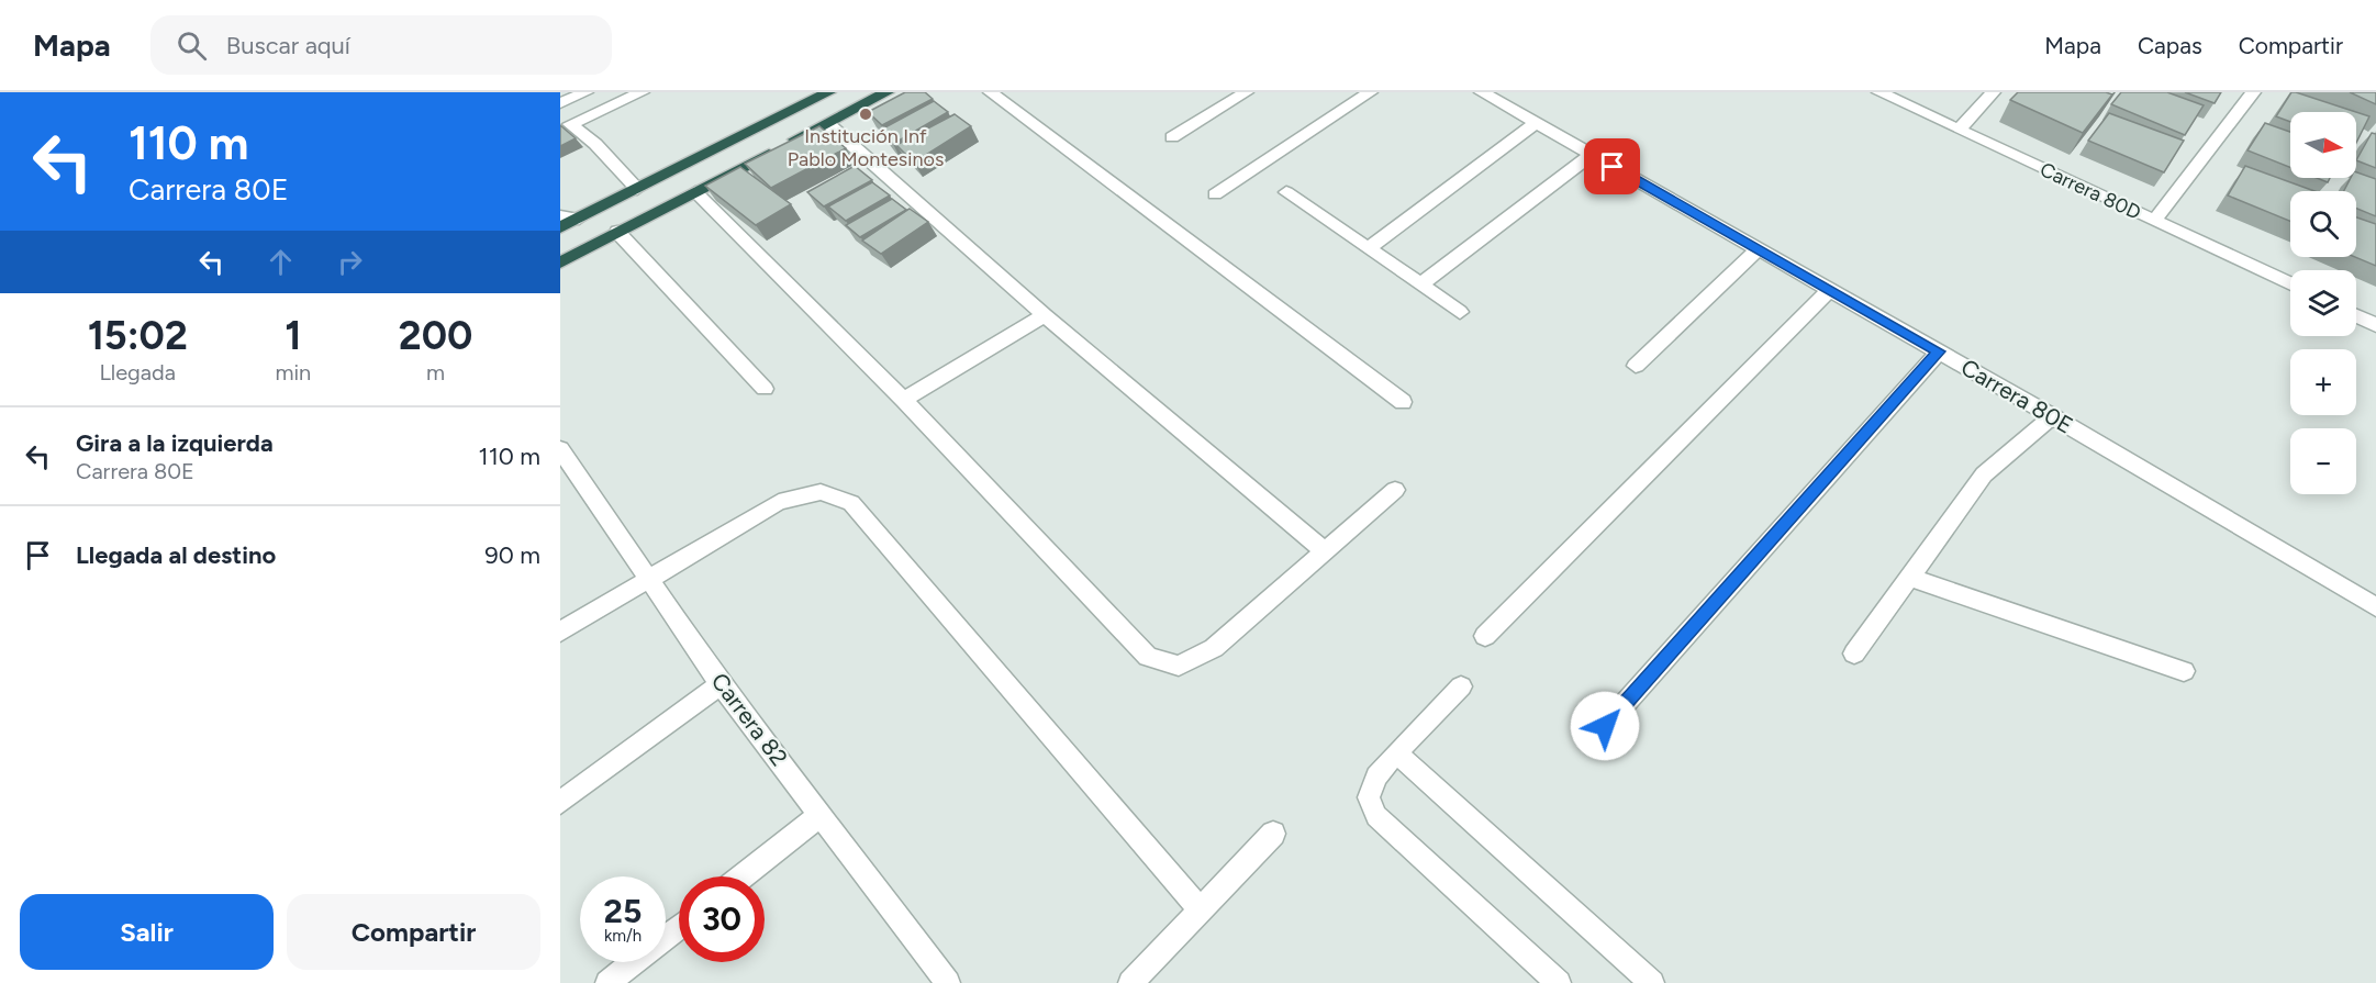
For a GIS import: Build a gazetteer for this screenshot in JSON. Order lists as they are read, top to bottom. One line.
{"streets":{"street":["Carrera 80D","Carrera 80E","Carrera 82"]},"places":["Institución Inf Pablo Montesinos"],"north":"right","page":{"header":"Mapa","search":"Buscar aquí","nav":["Mapa","Capas","Compartir"],"turn":["110 m","Carrera 80E"],"map_buttons":["+","−"],"eta":["15:02","Llegada","1","min","200","m"],"list":[{"name":"Gira a la izquierda","note":"Carrera 80E","value":"110 m"},{"name":"Llegada al destino","value":"90 m"}],"speed":"25 km/h","limit":"30","buttons":["Salir","Compartir"]}}
